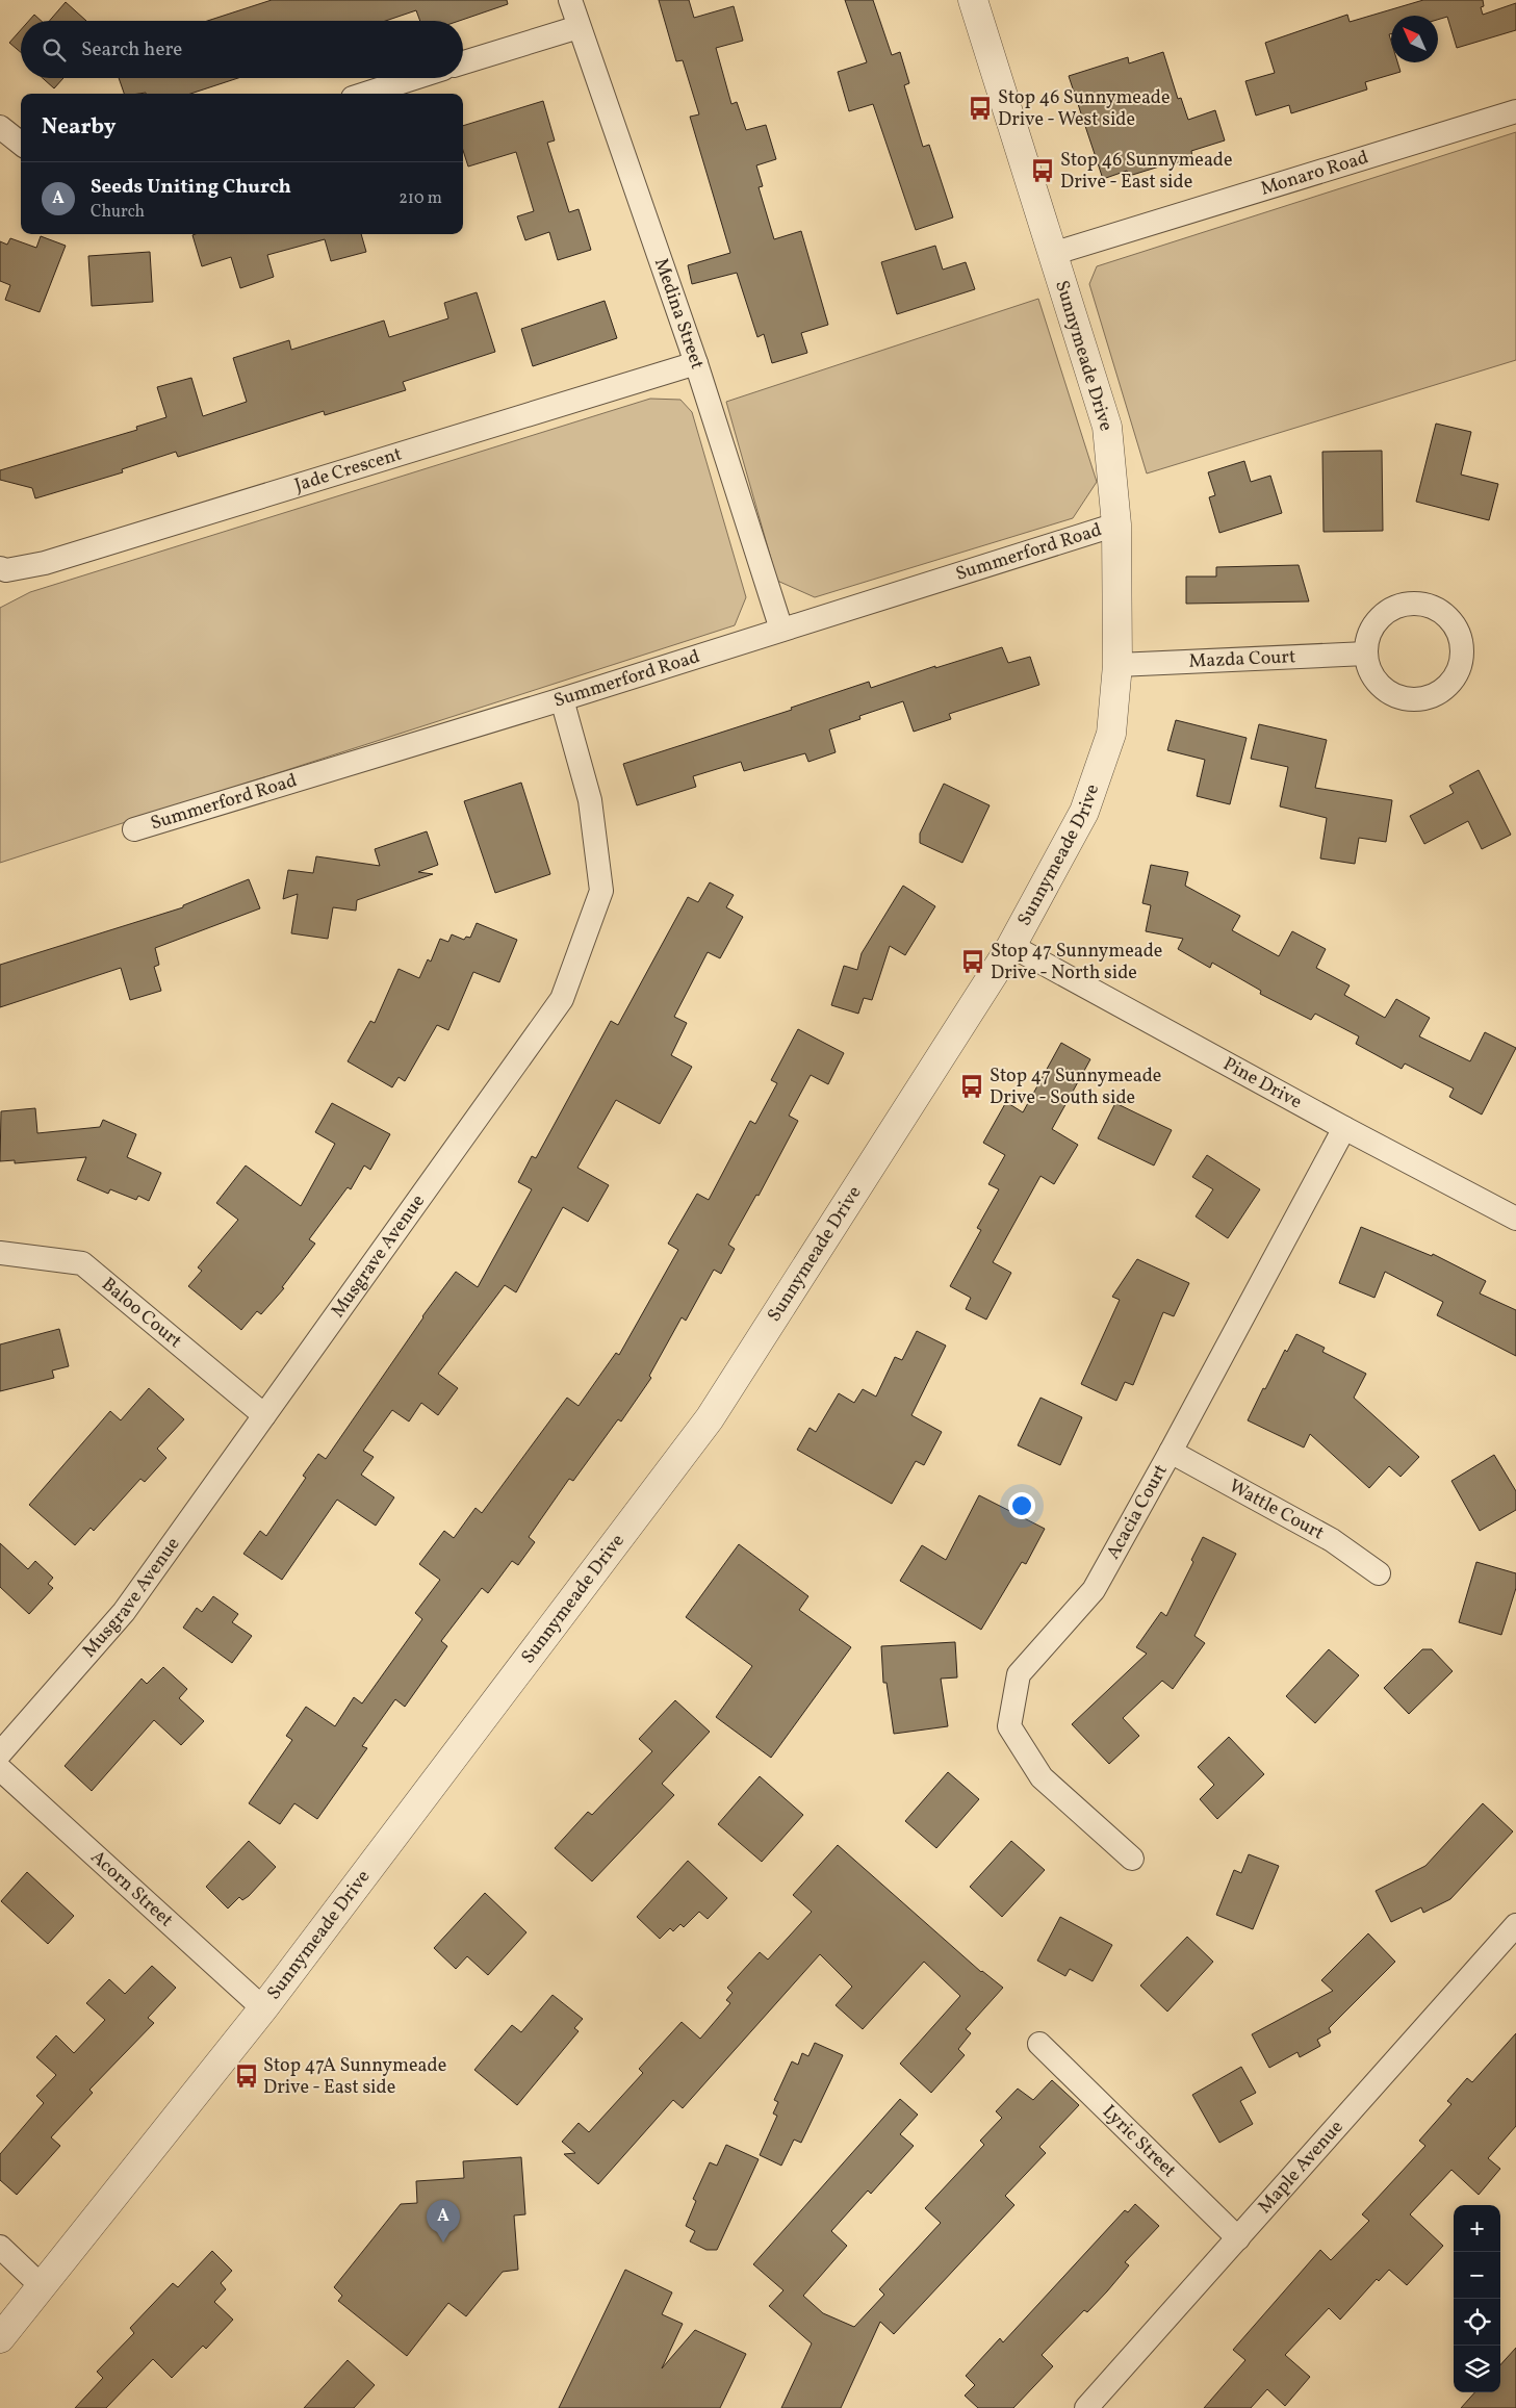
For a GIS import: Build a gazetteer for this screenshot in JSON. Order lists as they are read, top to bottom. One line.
{"streets":{"street":["Monaro Road","Medina Street","Sunnymeade Drive","Jade Crescent","Summerford Road","Mazda Court","Pine Drive","Musgrave Avenue","Baloo Court","Wattle Court","Acacia Court","Acorn Street","Lyric Street","Maple Avenue"]},"crossings":[["Monaro Road","Sunnymeade Drive"],["Medina Street","Jade Crescent"],["Medina Street","Summerford Road"],["Sunnymeade Drive","Summerford Road"],["Sunnymeade Drive","Mazda Court"],["Sunnymeade Drive","Pine Drive"],["Sunnymeade Drive","Acorn Street"],["Summerford Road","Musgrave Avenue"],["Pine Drive","Acacia Court"],["Musgrave Avenue","Baloo Court"],["Wattle Court","Acacia Court"],["Lyric Street","Maple Avenue"]],"places":{"bus stop":["Stop 46 Sunnymeade Drive - West side","Stop 46 Sunnymeade Drive - East side","Stop 47 Sunnymeade Drive - North side","Stop 47 Sunnymeade Drive - South side","Stop 47A Sunnymeade Drive - East side"]},"north":"top left","page":{"search":"Search here","heading":"Nearby","list":[{"mark":"A","name":"Seeds Uniting Church","note":"Church","value":"210 m"}],"pins":"A","map_buttons":["+","−"]}}
